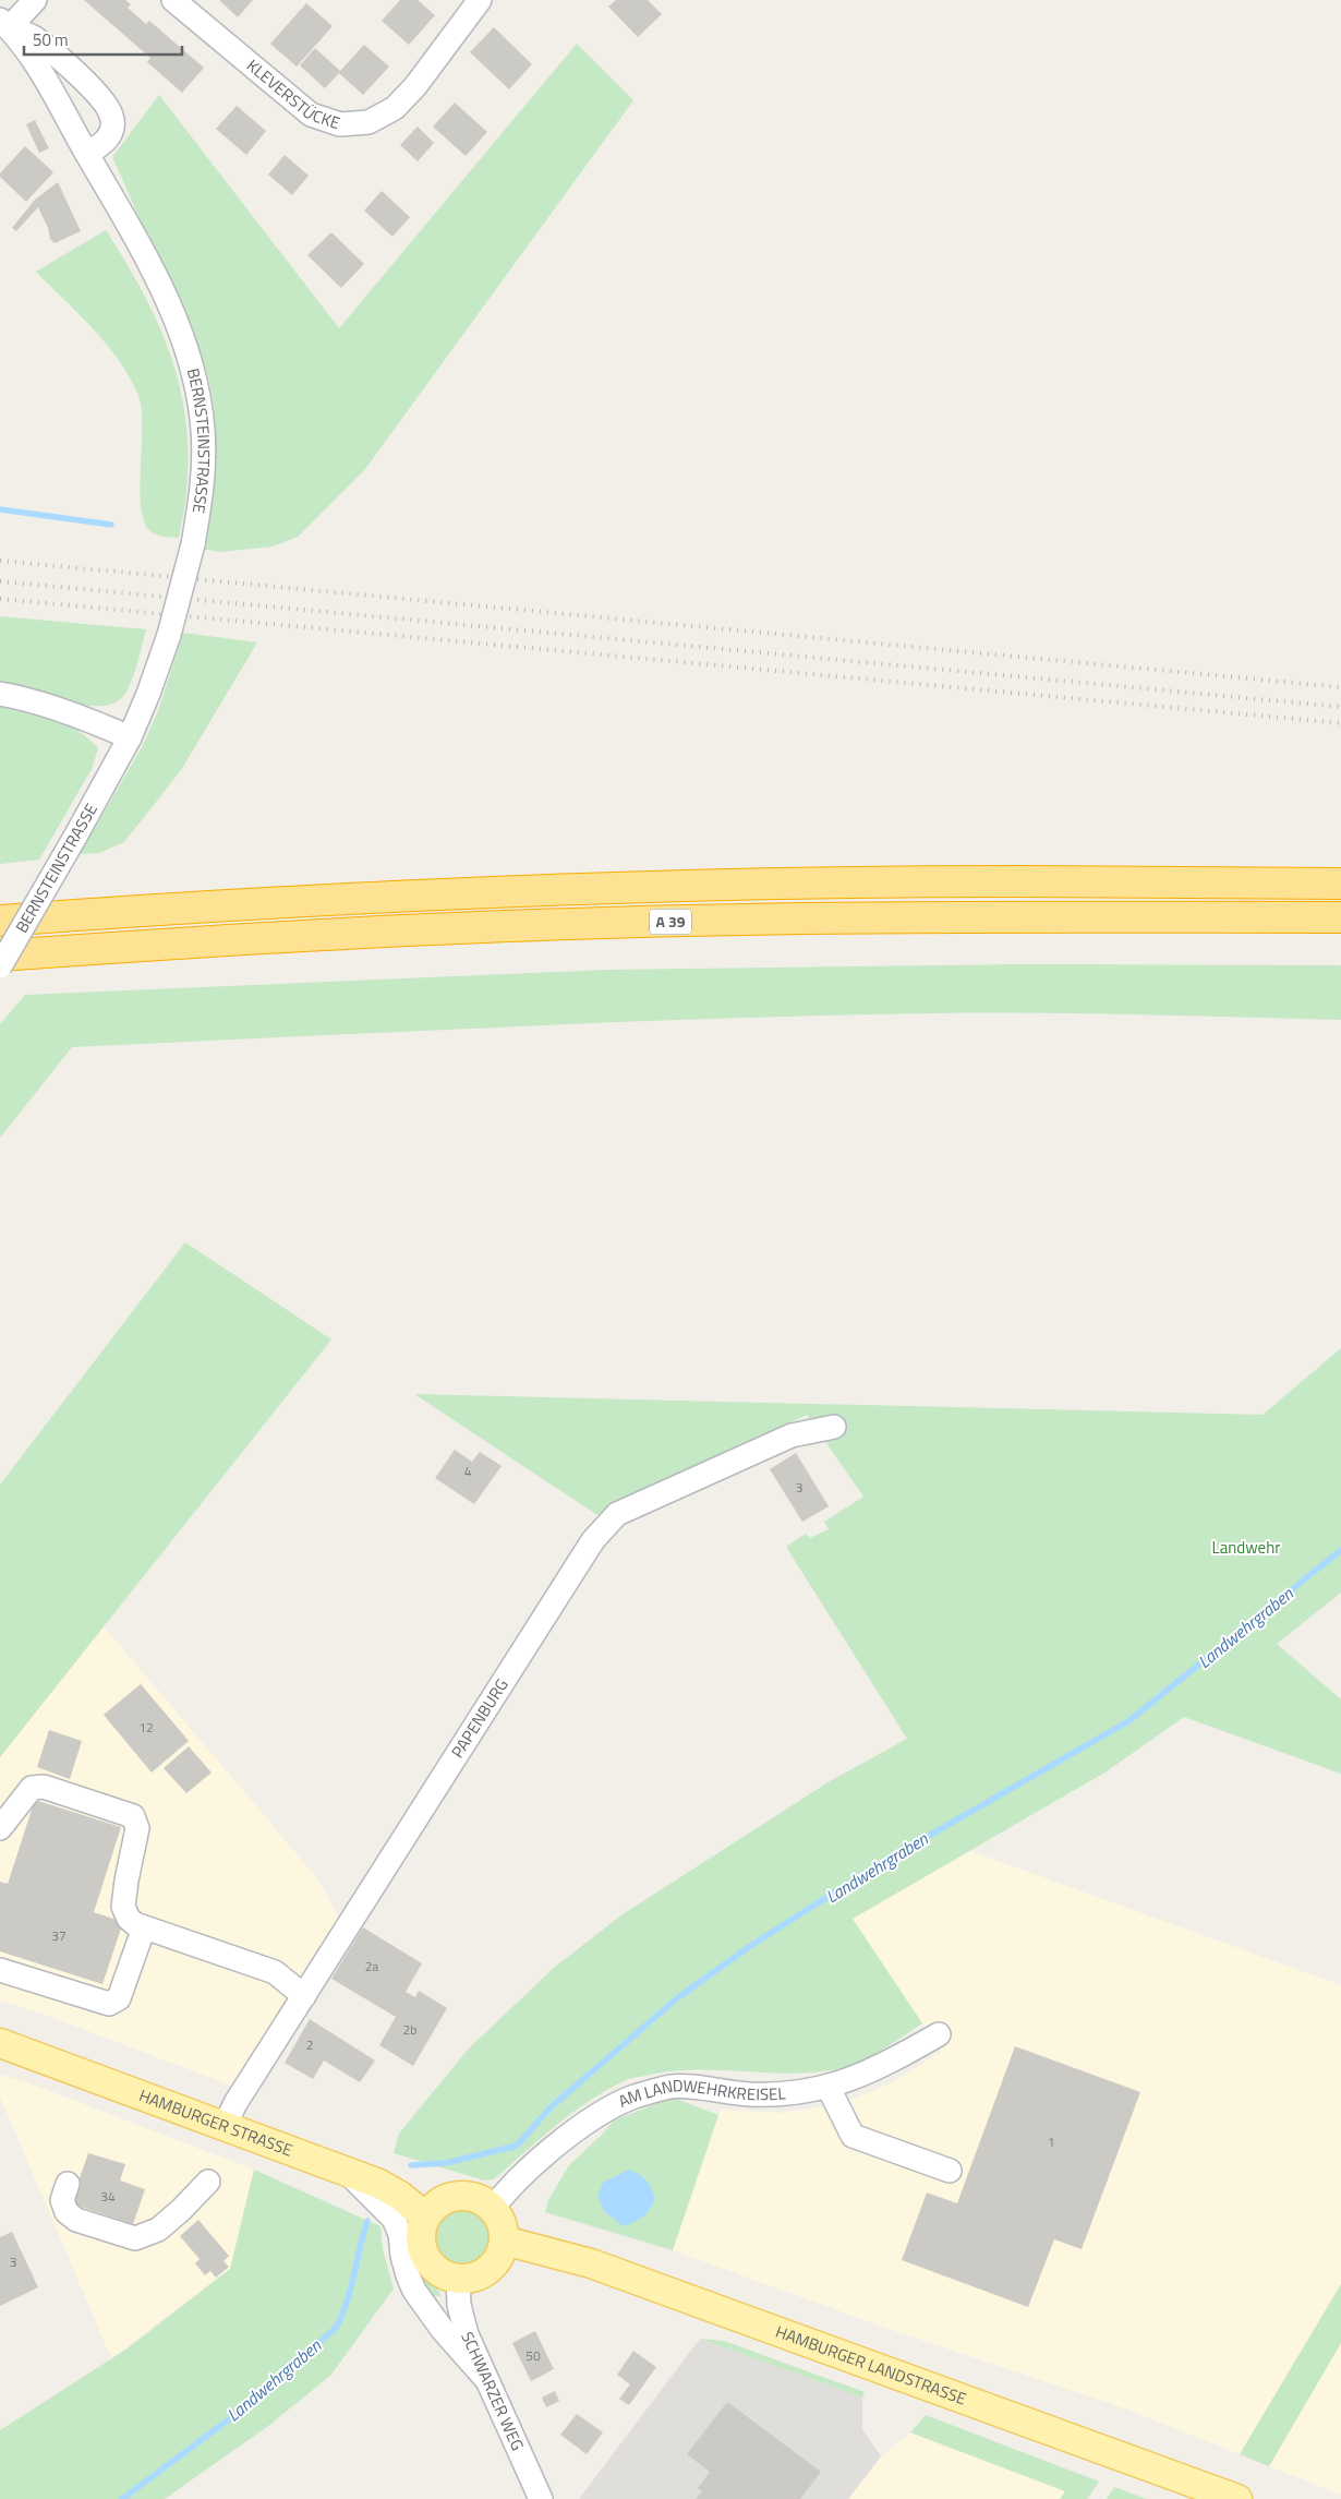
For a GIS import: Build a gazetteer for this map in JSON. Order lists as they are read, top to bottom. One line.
{"streets":{"highway":["A 39"],"main road":["HAMBURGER STRASSE","HAMBURGER LANDSTRASSE"],"street":["KLEVERSTÜCKE","BERNSTEINSTRASSE","PAPENBURG","AM LANDWEHRKREISEL","SCHWARZER WEG"]},"crossings":[["PAPENBURG","HAMBURGER STRASSE"],["AM LANDWEHRKREISEL","HAMBURGER STRASSE"],["AM LANDWEHRKREISEL","HAMBURGER LANDSTRASSE"],["AM LANDWEHRKREISEL","SCHWARZER WEG"],["HAMBURGER STRASSE","HAMBURGER LANDSTRASSE"],["HAMBURGER STRASSE","SCHWARZER WEG"],["HAMBURGER LANDSTRASSE","SCHWARZER WEG"]],"water":["Landwehrgraben"],"parks":["Landwehr"],"house_numbers":["4","3","12","37","2a","2b","2","1","34","3","50"],"scale_bar":"50 m"}
